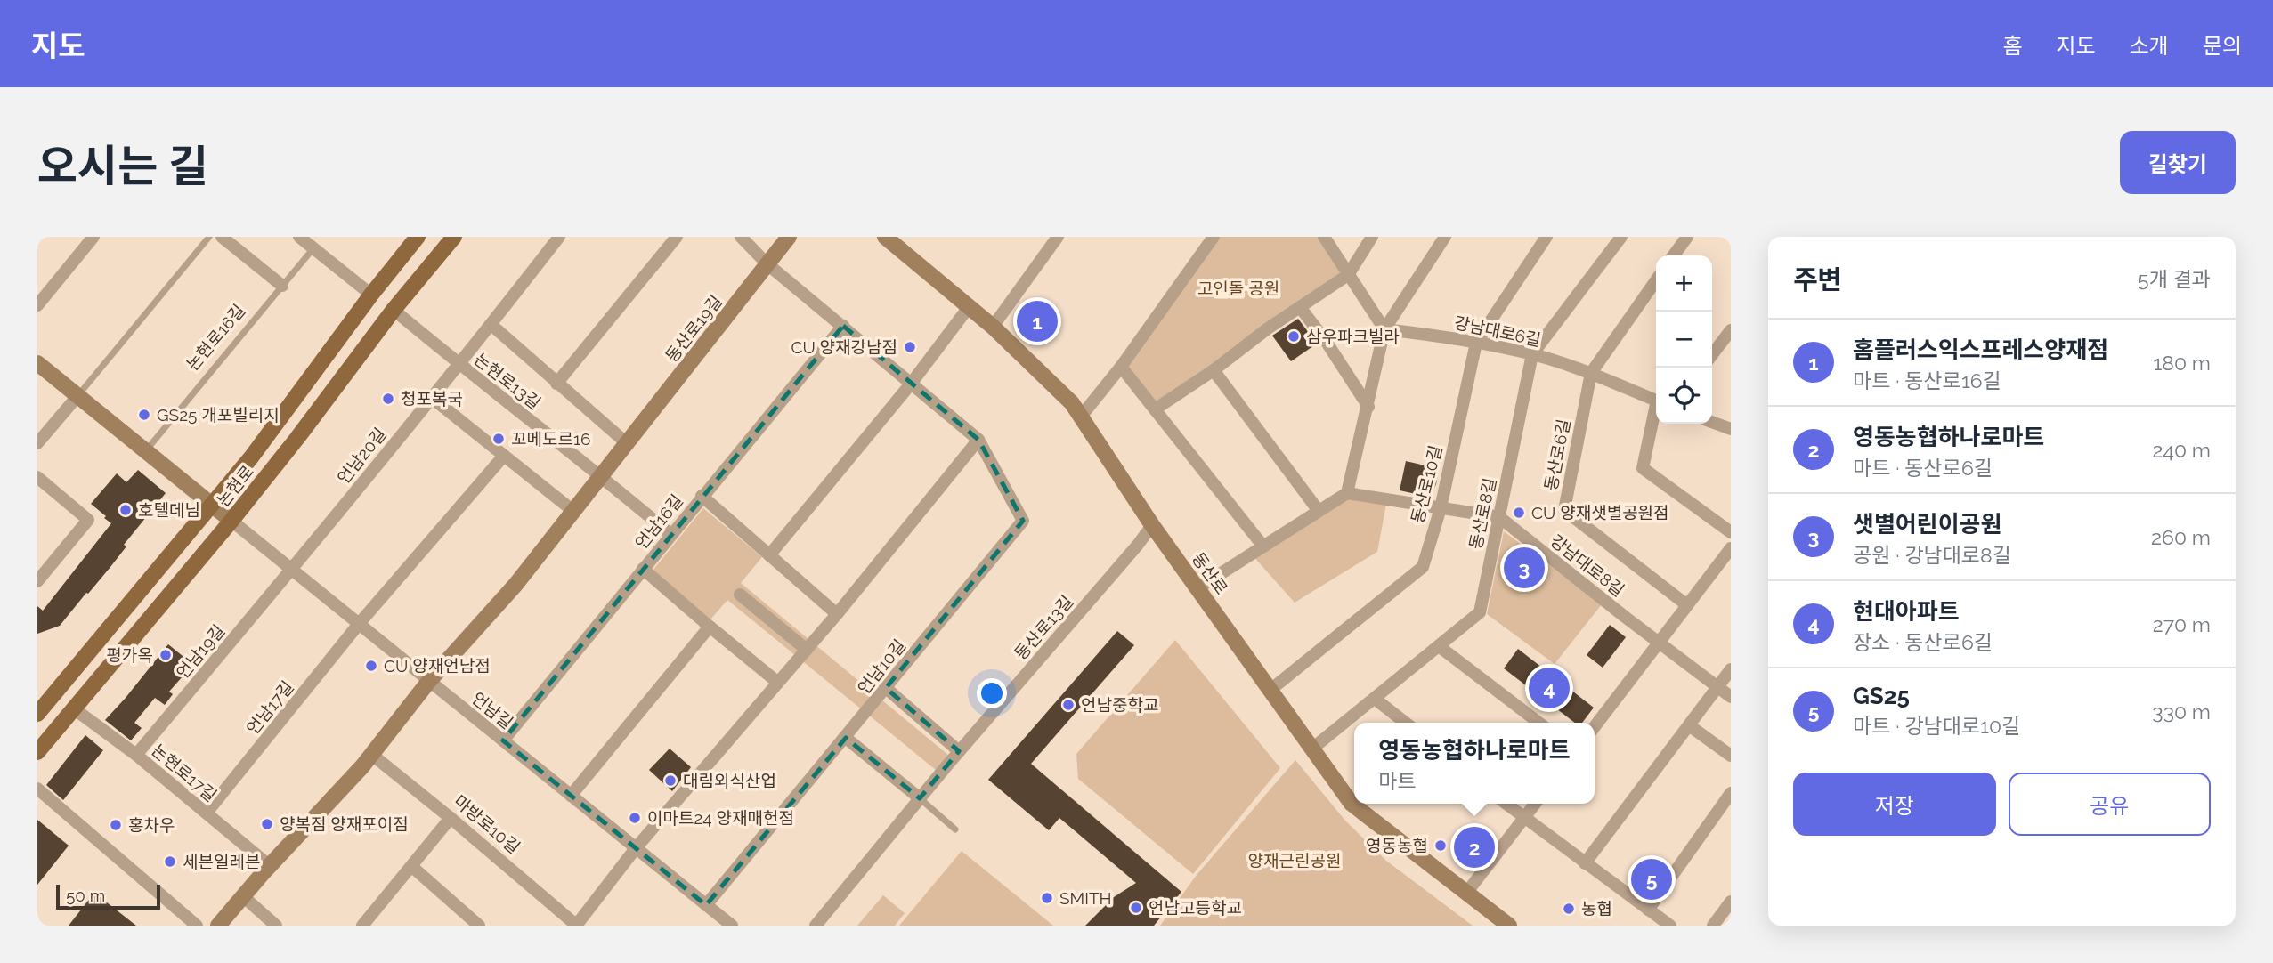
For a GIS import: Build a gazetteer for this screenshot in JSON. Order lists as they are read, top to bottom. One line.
{"streets":{"main road":["논현로"],"street":["동산로19길","강남대로6길","논현로13길","동산로6길","언남20길","동산로10길","동산로8길","언남16길","강남대로8길","동산로","동산로13길","언남19길","언남10길","언남17길","언남길","논현로17길","마방로10길"],"lane":["논현로16길"]},"crossings":[["동산로19길","논현로13길"],["동산로19길","언남길"],["강남대로6길","동산로6길"],["강남대로6길","동산로10길"],["강남대로6길","동산로8길"],["논현로13길","언남20길"],["논현로13길","논현로"],["언남20길","언남19길"],["언남20길","언남길"],["동산로10길","강남대로8길"],["동산로10길","동산로"],["논현로","언남길"],["논현로","논현로17길"],["동산로8길","강남대로8길"],["동산로8길","동산로"],["언남16길","언남길"],["동산로","동산로13길"],["언남19길","언남길"],["언남19길","논현로17길"],["언남10길","언남길"],["언남17길","언남길"],["언남17길","논현로17길"]],"parks":["고인돌 공원","양재근린공원"],"places":["삼우파크빌라","CU 양재강남점","청포복국","GS25 개포빌리지","꼬메도르16","호텔데님","CU 양재샛별공원점","평가옥","CU 양재언남점","언남중학교","대림외식산업","이마트24 양재매헌점","양복점 양재포이점","홍차우","영동농협","세븐일레븐","SMITH","언남고등학교","농협"],"scale_bar":"50 m","page":{"header":"지도","nav":["홈","지도","소개","문의"],"title":"오시는 길","buttons":["길찾기",["저장","공유"]],"heading":["주변","5개 결과"],"map_buttons":["+","−"],"pins":["1","3","4","2","5"],"list":[{"mark":"1","name":"홈플러스익스프레스양재점","note":"마트 · 동산로16길","value":"180 m"},{"mark":"2","name":"영동농협하나로마트","note":"마트 · 동산로6길","value":"240 m"},{"mark":"3","name":"샛별어린이공원","note":"공원 · 강남대로8길","value":"260 m"},{"mark":"4","name":"현대아파트","note":"장소 · 동산로6길","value":"270 m"},{"mark":"5","name":"GS25","note":"마트 · 강남대로10길","value":"330 m"}],"popup":["영동농협하나로마트","마트"],"scale":"50 m"}}
